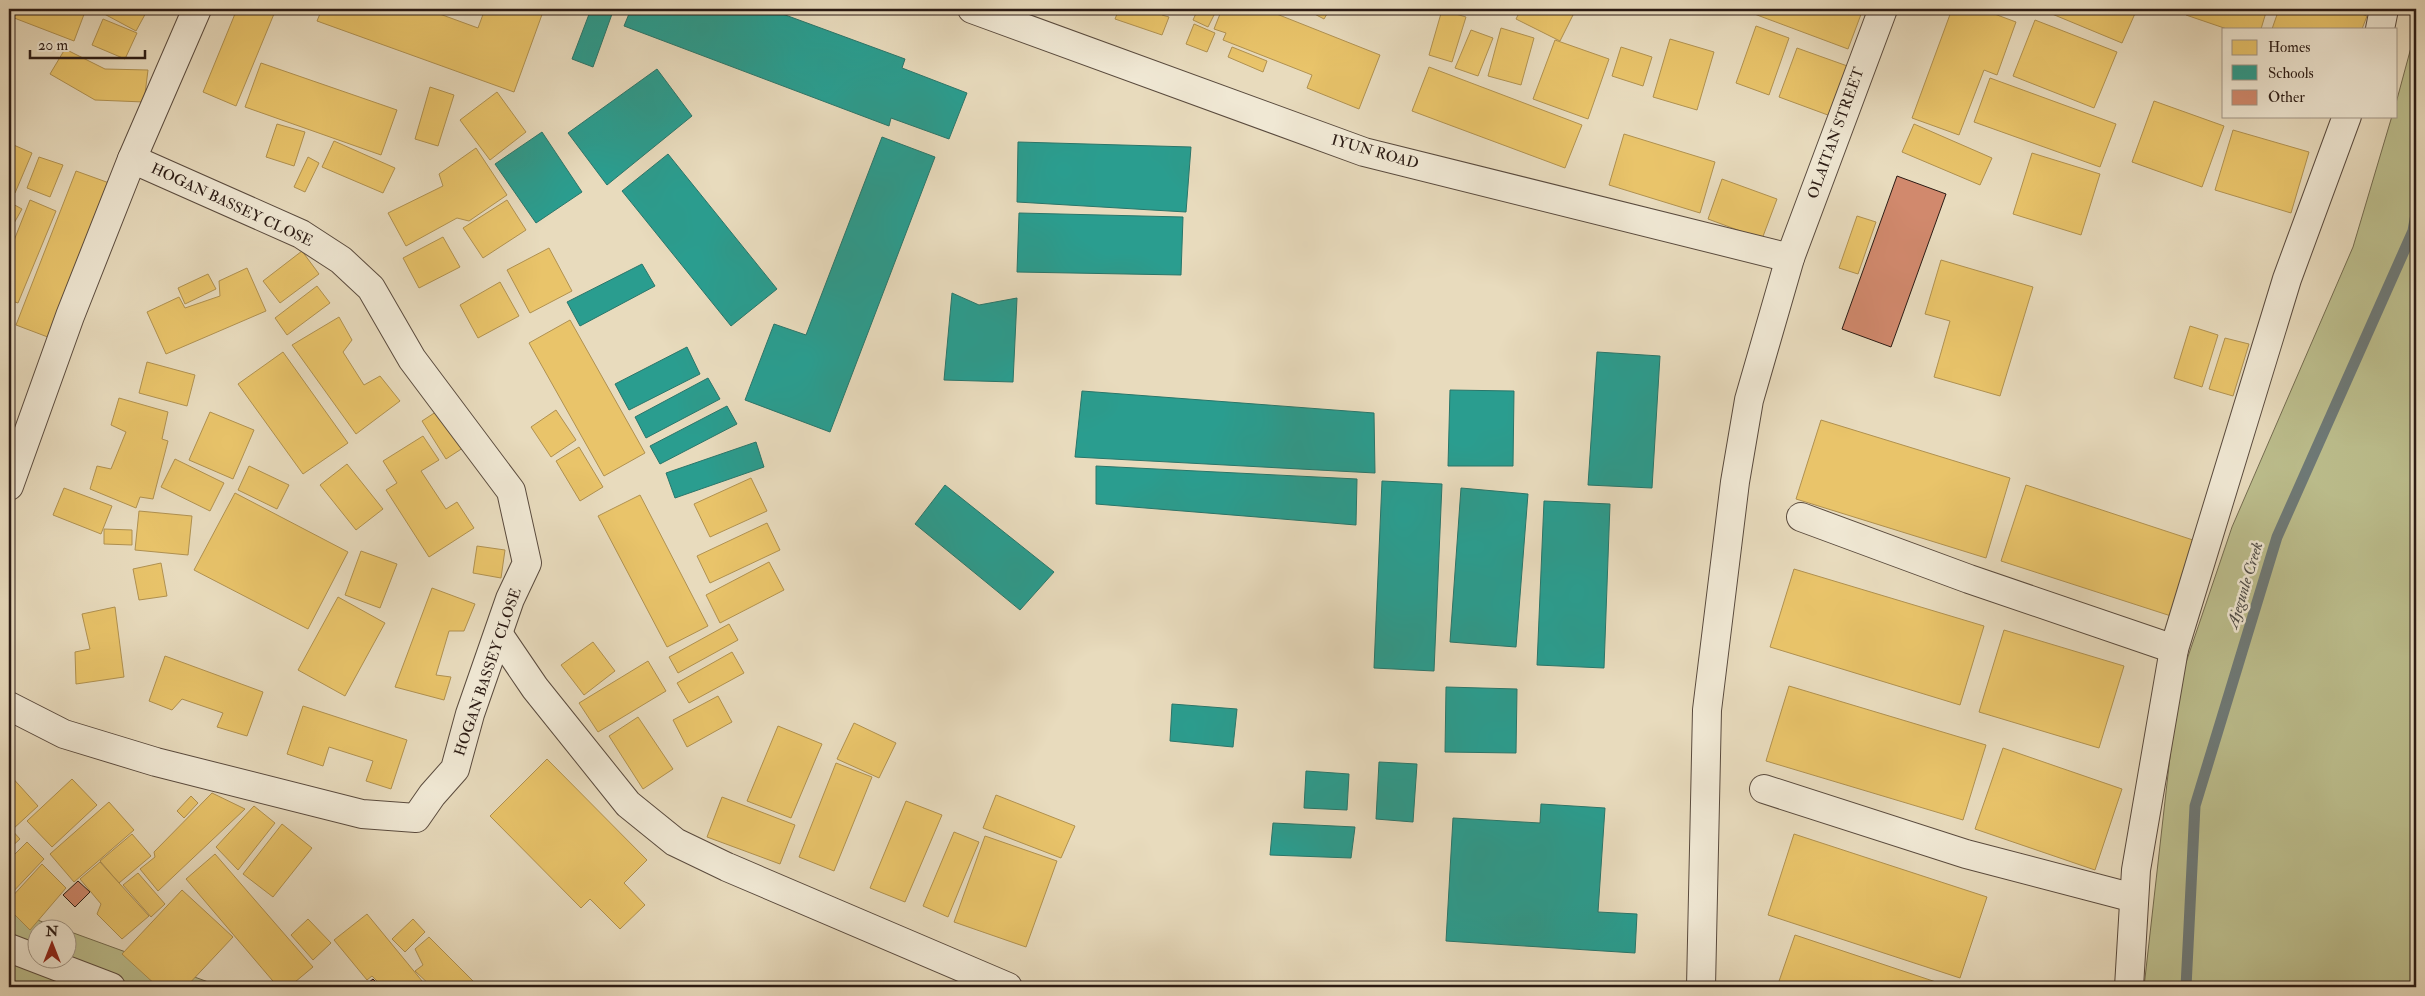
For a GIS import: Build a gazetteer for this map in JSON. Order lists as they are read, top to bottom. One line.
{"streets":{"street":["OLAITAN STREET","IYUN ROAD","HOGAN BASSEY CLOSE"]},"crossings":[["OLAITAN STREET","IYUN ROAD"]],"water":["Ajegunle Creek"],"legend":["Homes","Schools","Other"],"scale_bar":"20 m","north":"top"}
